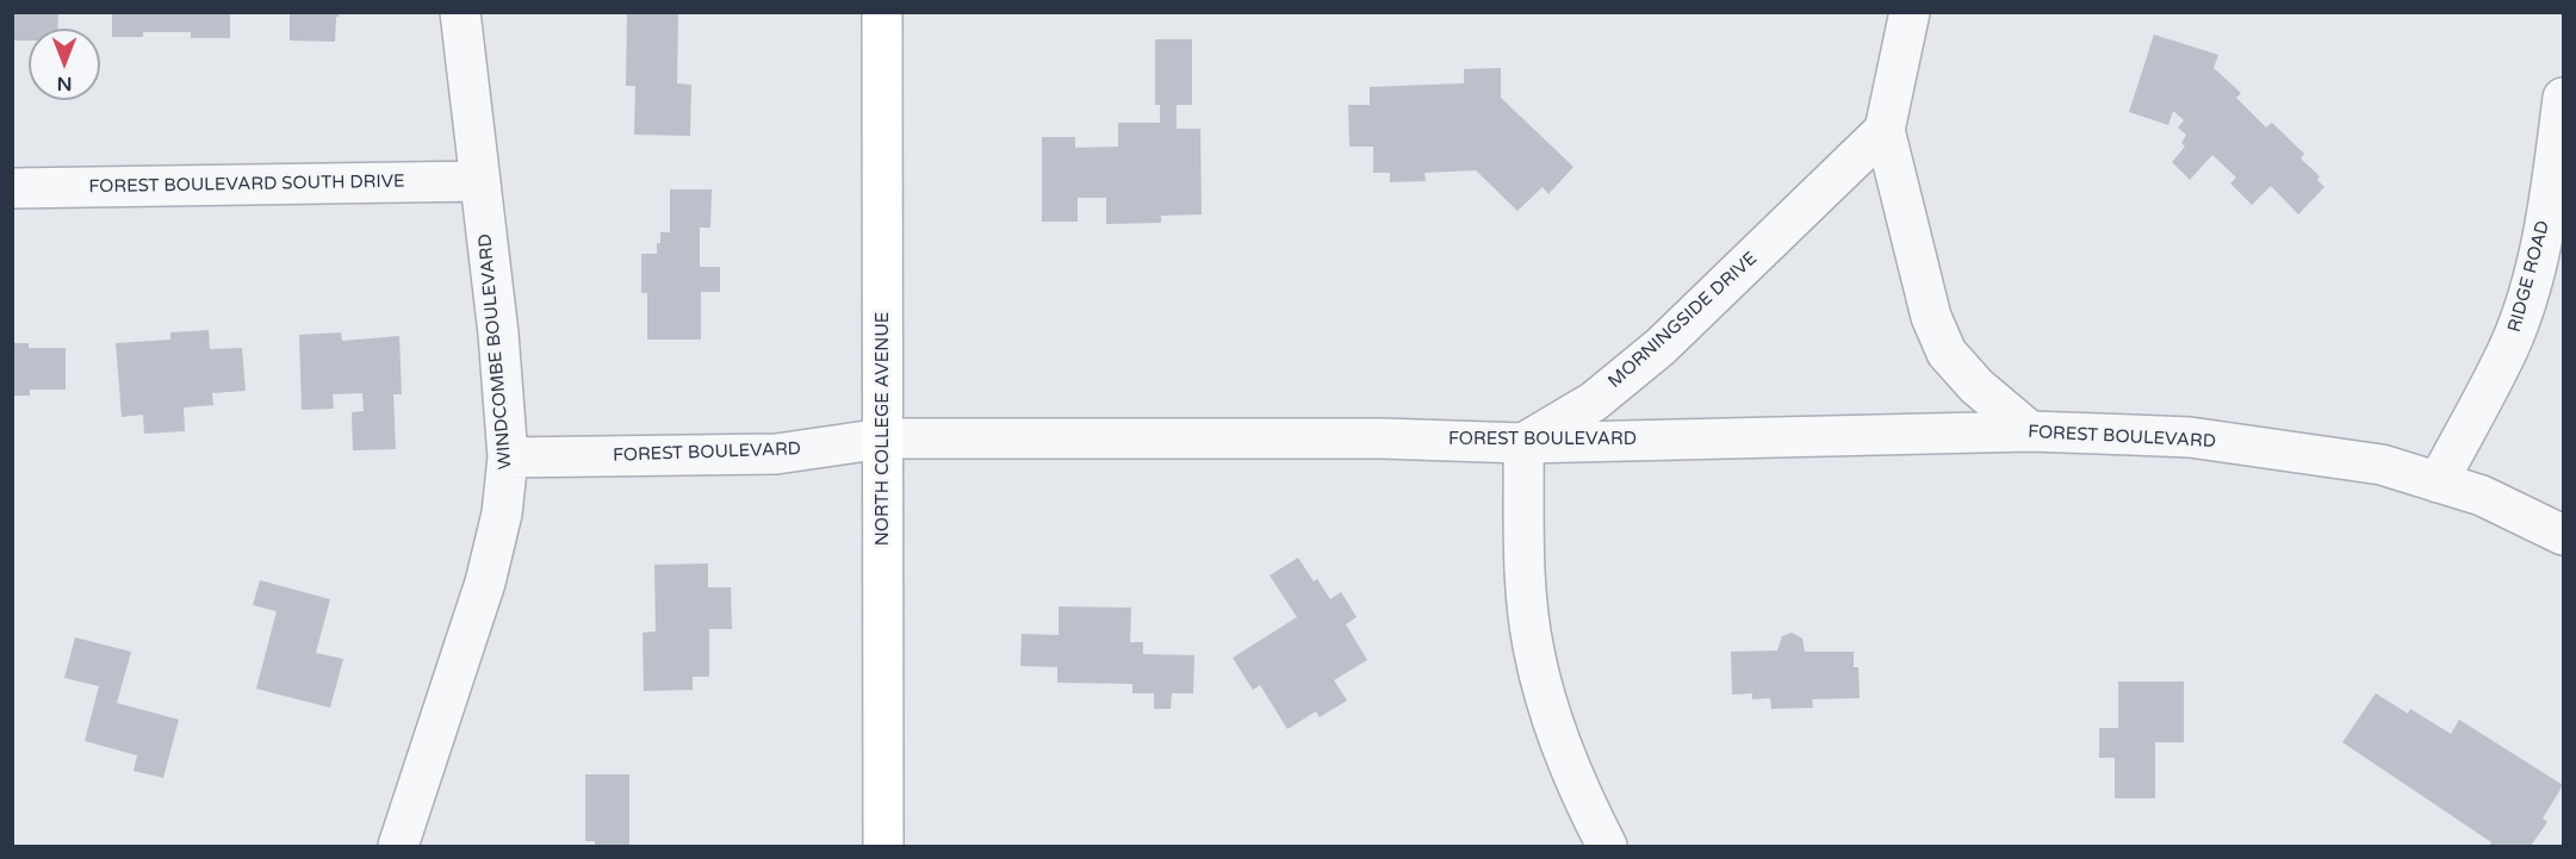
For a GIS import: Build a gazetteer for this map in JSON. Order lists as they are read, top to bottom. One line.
{"streets":{"main road":["NORTH COLLEGE AVENUE"],"street":["FOREST BOULEVARD SOUTH DRIVE","RIDGE ROAD","MORNINGSIDE DRIVE","WINDCOMBE BOULEVARD","FOREST BOULEVARD"]},"crossings":[["FOREST BOULEVARD SOUTH DRIVE","WINDCOMBE BOULEVARD"],["RIDGE ROAD","FOREST BOULEVARD"],["MORNINGSIDE DRIVE","FOREST BOULEVARD"],["WINDCOMBE BOULEVARD","FOREST BOULEVARD"],["NORTH COLLEGE AVENUE","FOREST BOULEVARD"]],"north":"bottom"}
